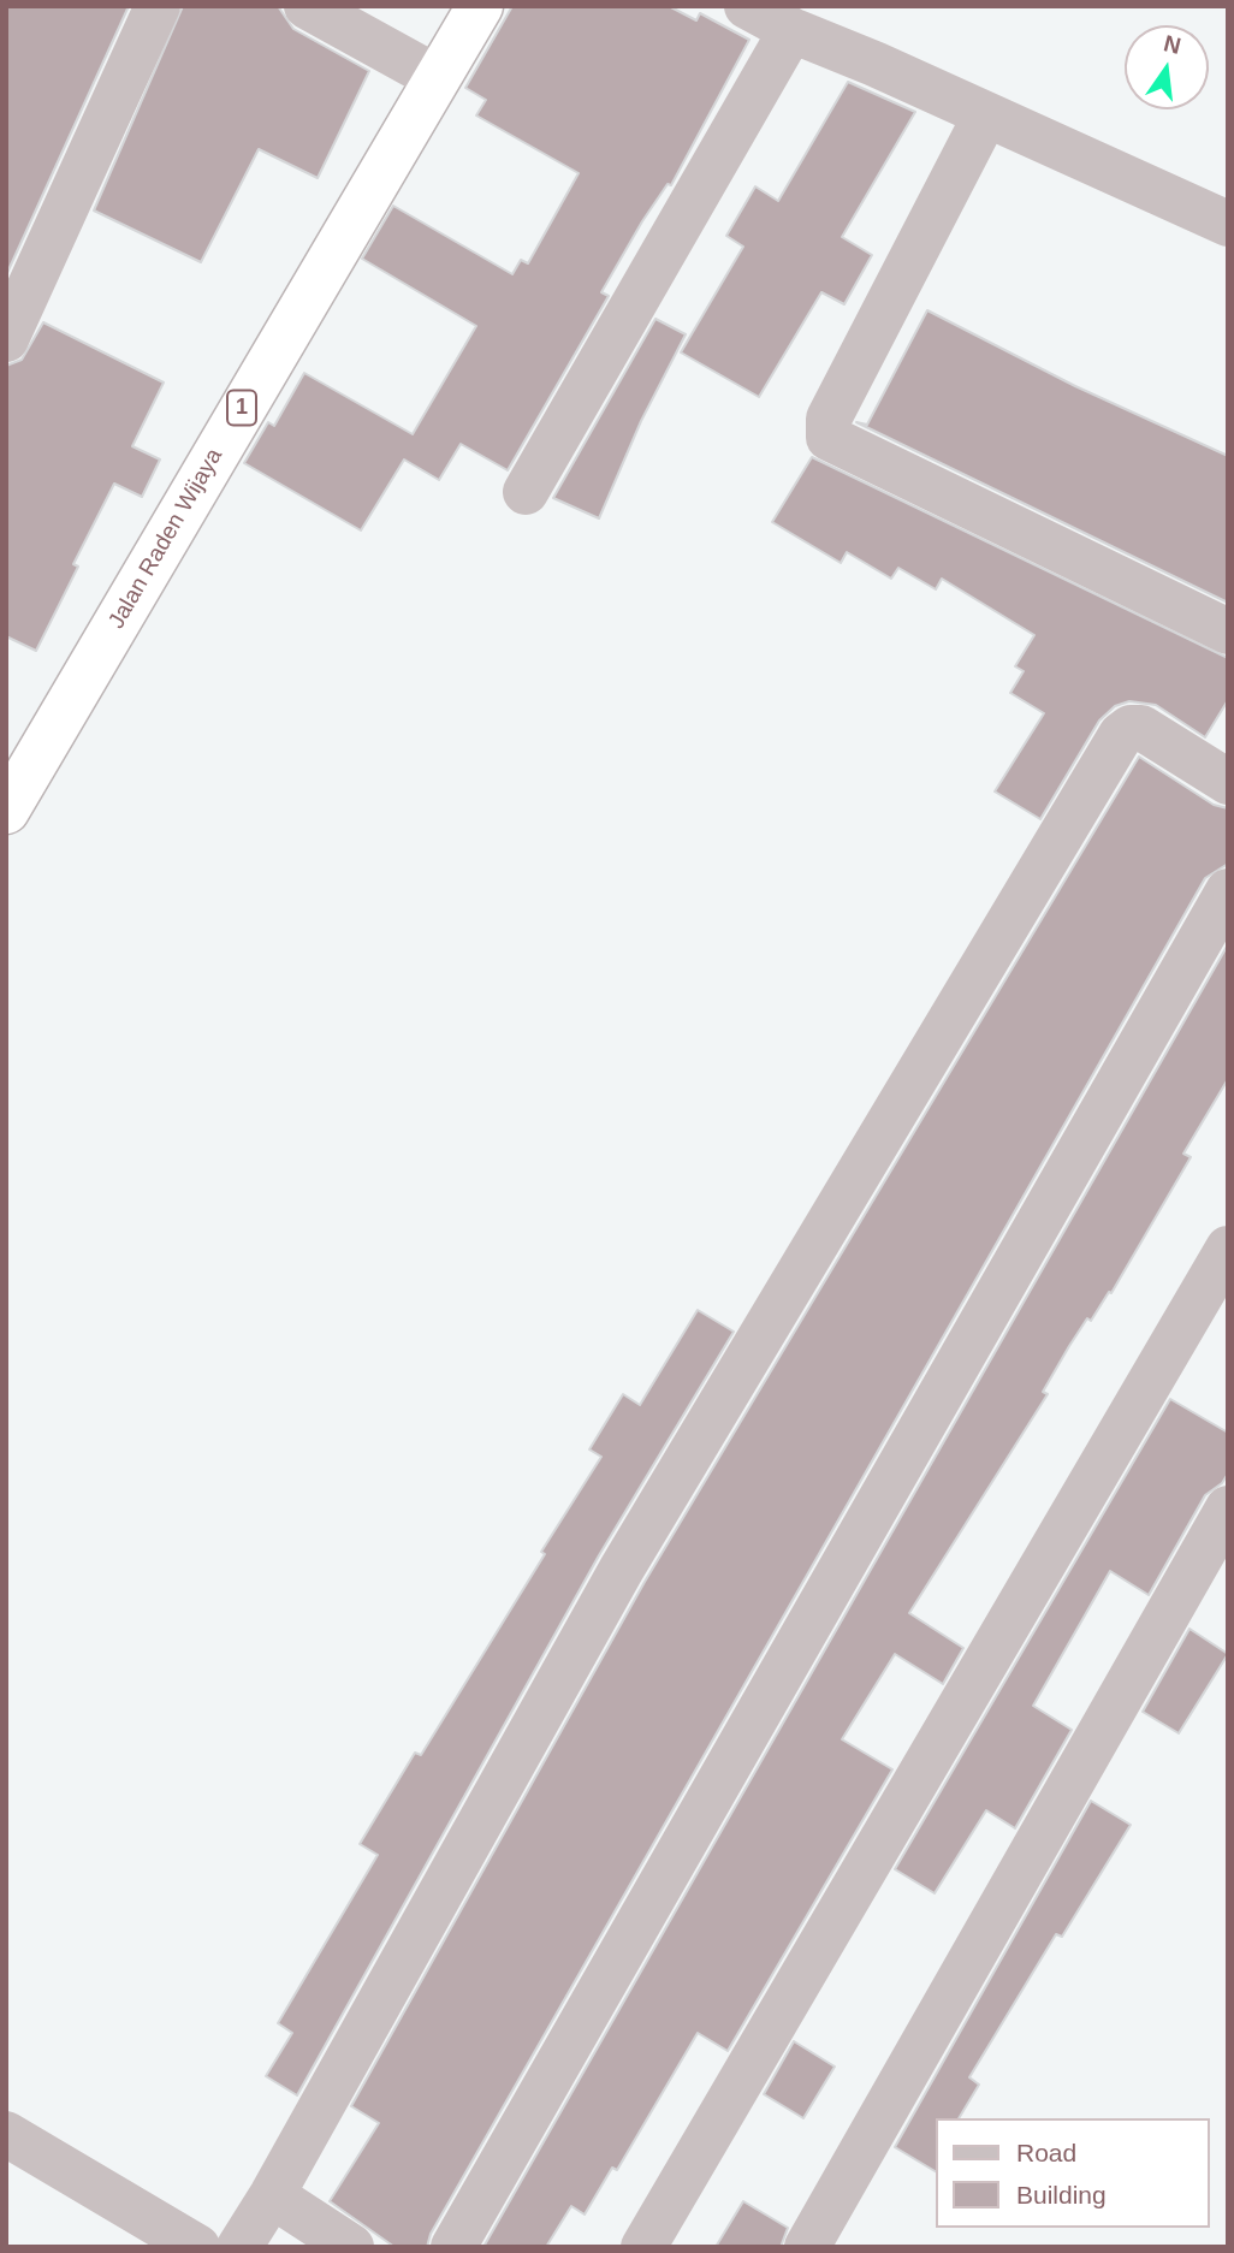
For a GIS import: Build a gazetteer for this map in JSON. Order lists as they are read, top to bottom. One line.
{"streets":{"highway":["1","Jalan Raden Wijaya"]},"legend":["Road","Building"],"north":"top"}
